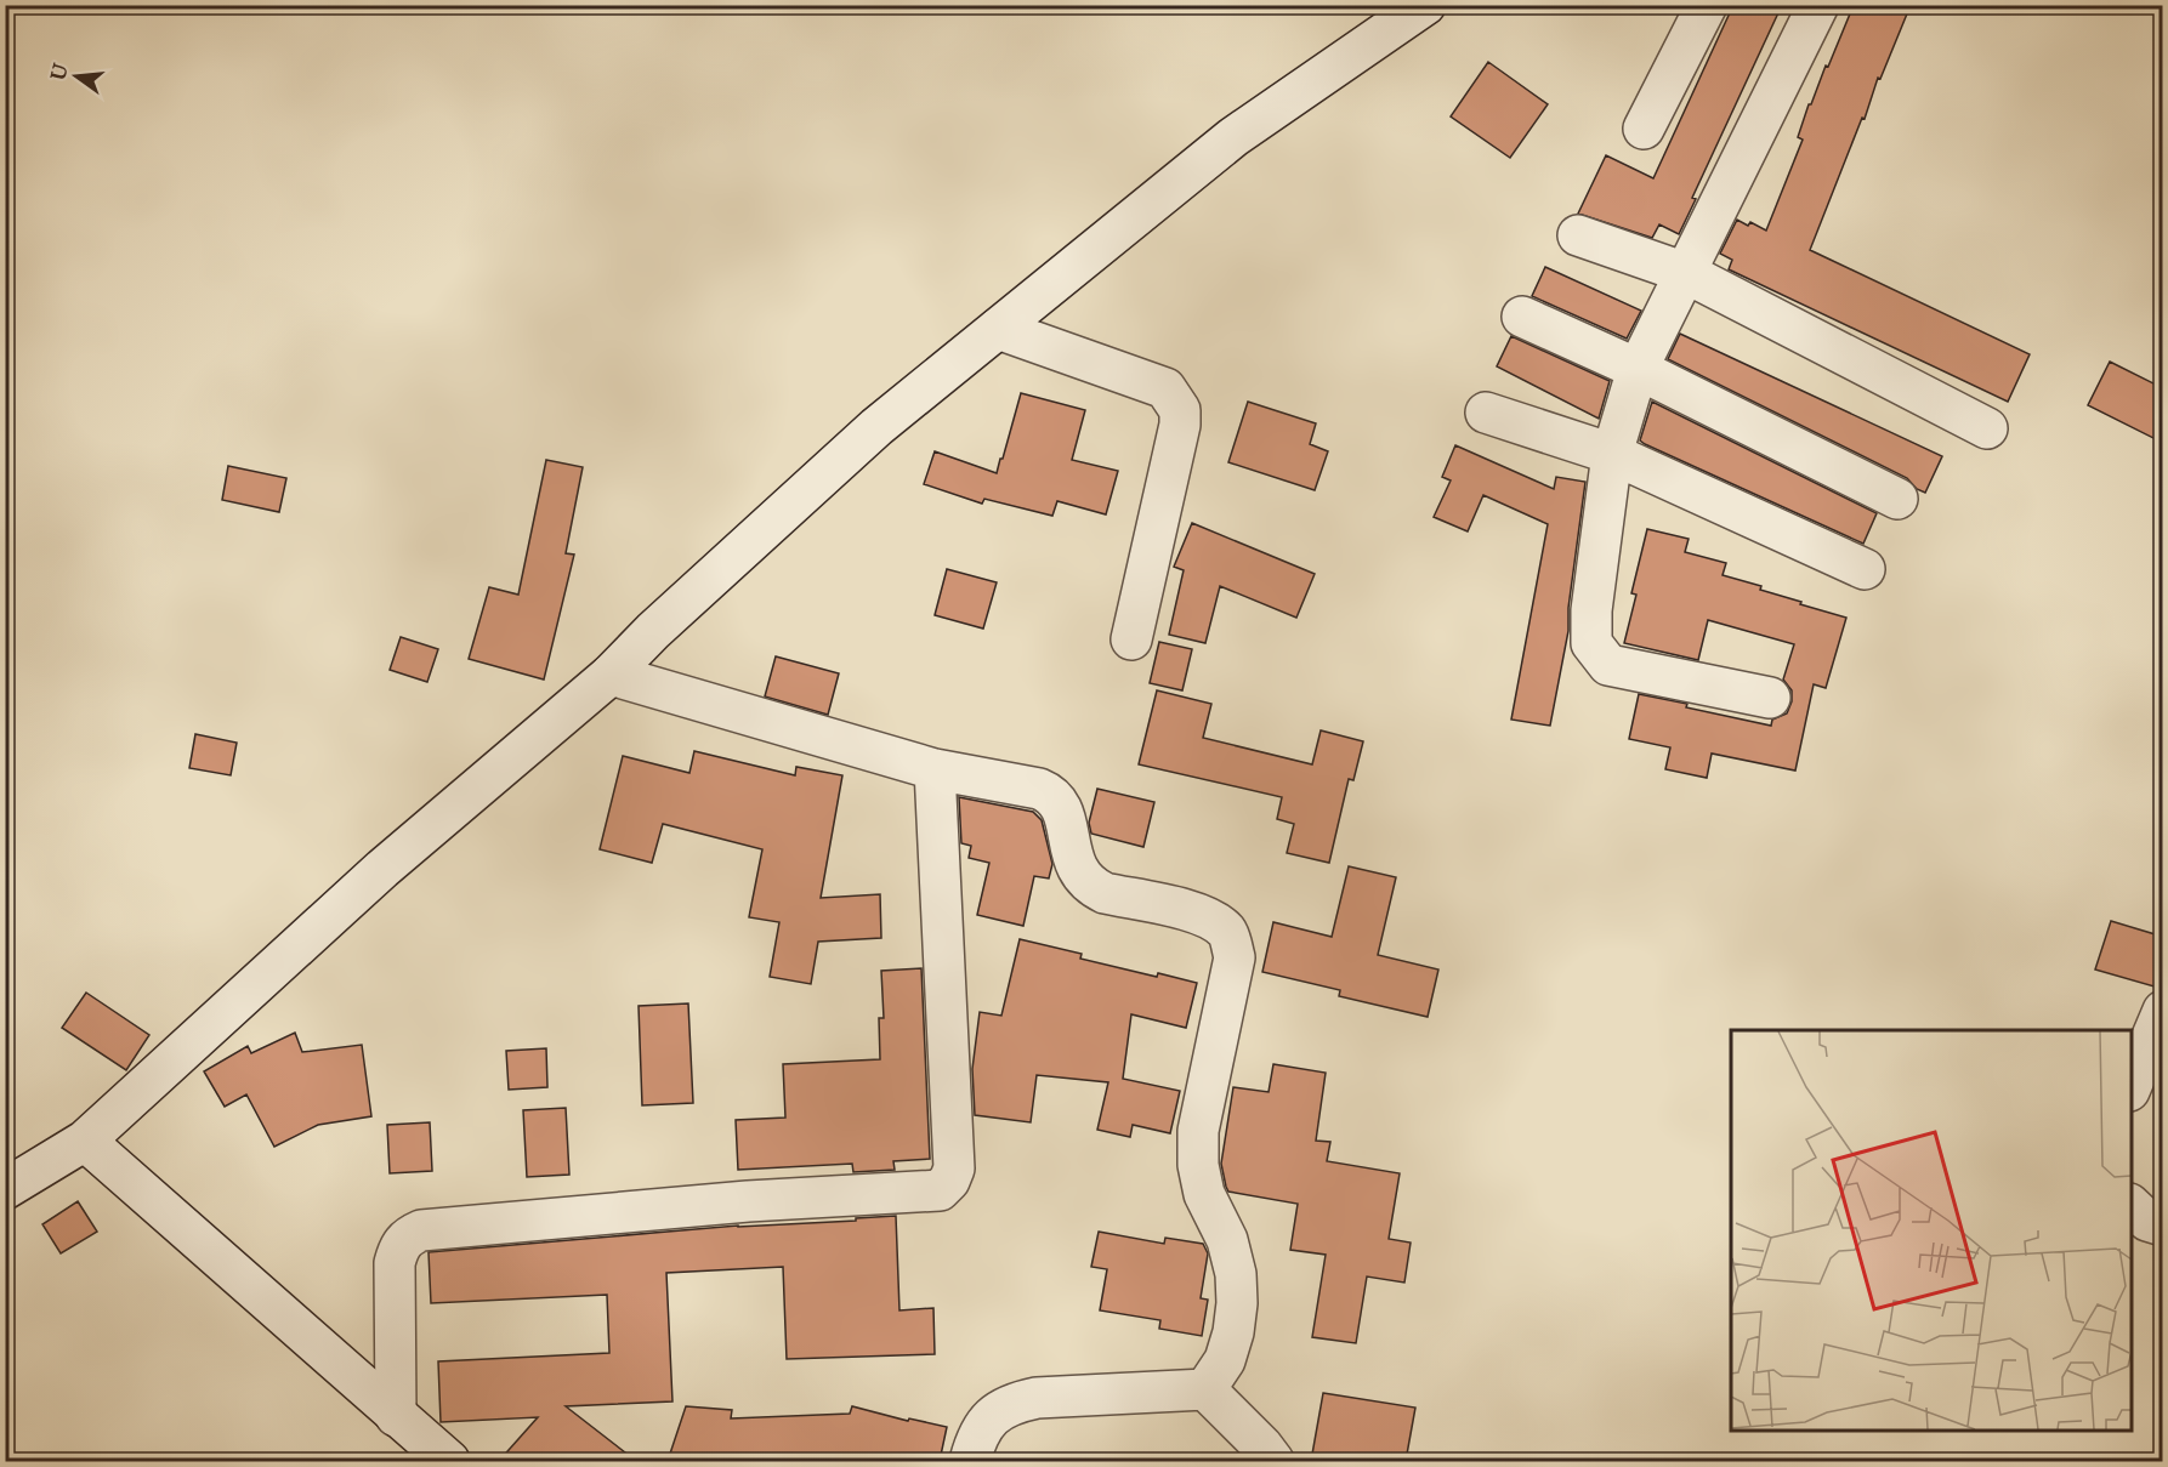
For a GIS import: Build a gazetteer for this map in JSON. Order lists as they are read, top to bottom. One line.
{"north":"left"}
